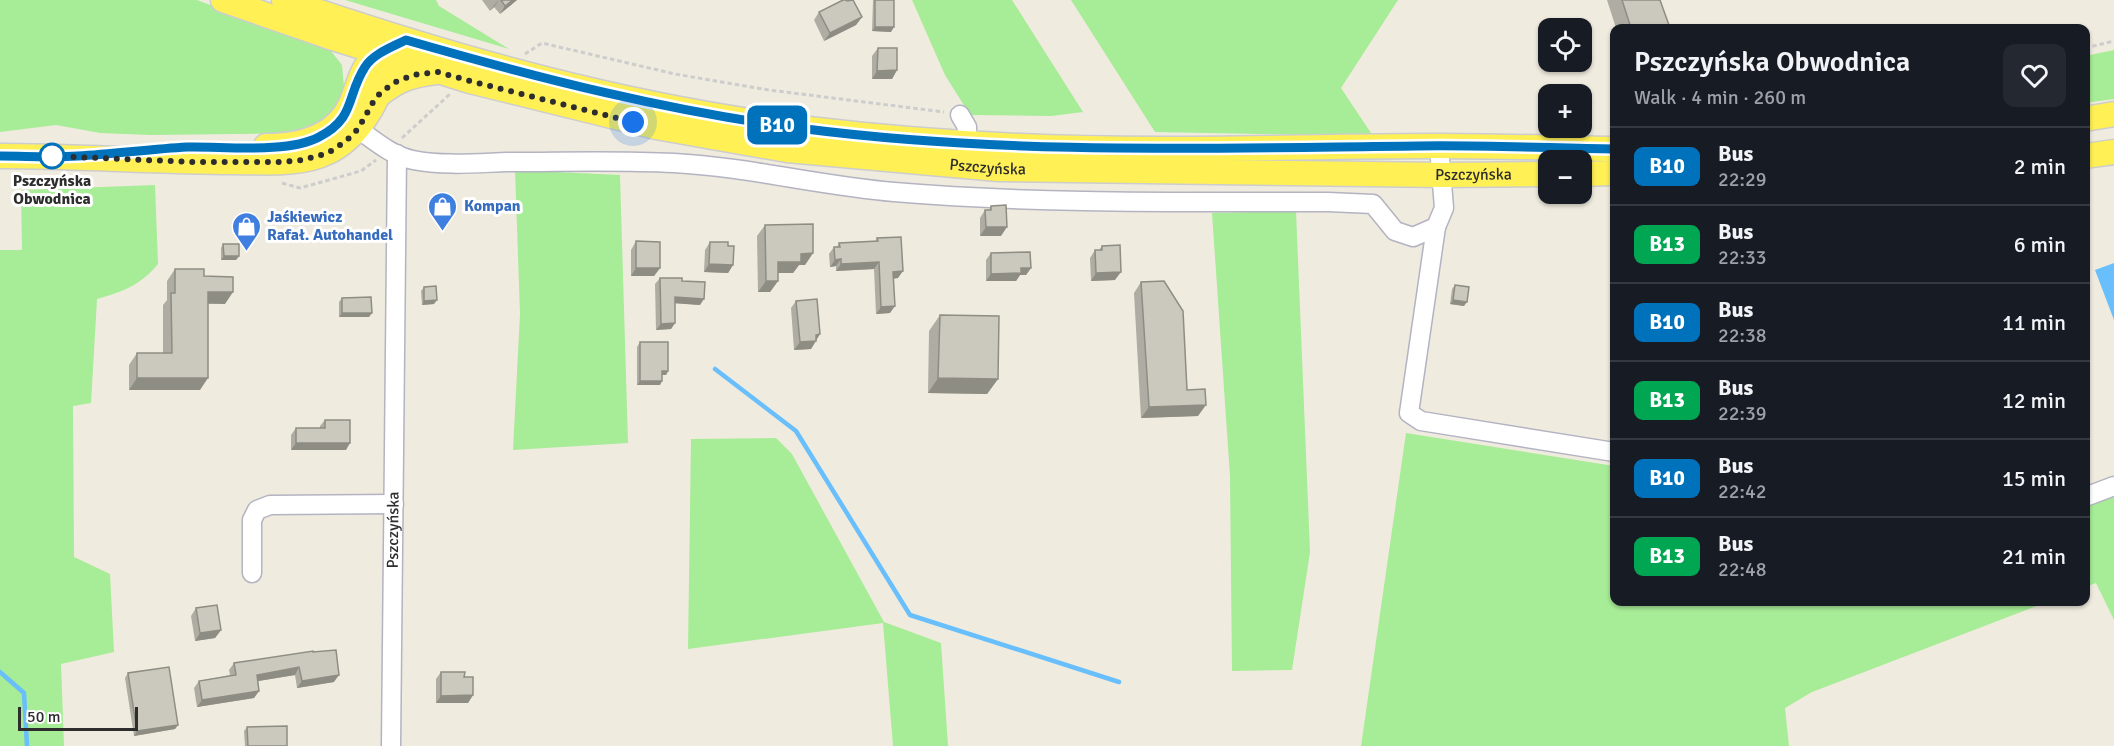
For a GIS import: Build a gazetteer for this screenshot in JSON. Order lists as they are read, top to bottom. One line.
{"streets":{"main road":["Pszczyńska"]},"places":{"other":["Pszczyńska Obwodnica"],"shop":["Kompan","Jaśkiewicz Rafał. Autohandel"]},"lines":["bus line B10"],"scale_bar":"50 m","page":{"on_map":"B10","map_buttons":["+","−"],"heading":["Pszczyńska Obwodnica","Walk · 4 min · 260 m"],"list":[{"mark":"B10","name":"Bus","note":"22:29","value":"2 min"},{"mark":"B13","name":"Bus","note":"22:33","value":"6 min"},{"mark":"B10","name":"Bus","note":"22:38","value":"11 min"},{"mark":"B13","name":"Bus","note":"22:39","value":"12 min"},{"mark":"B10","name":"Bus","note":"22:42","value":"15 min"},{"mark":"B13","name":"Bus","note":"22:48","value":"21 min"}],"scale":"50 m"}}
